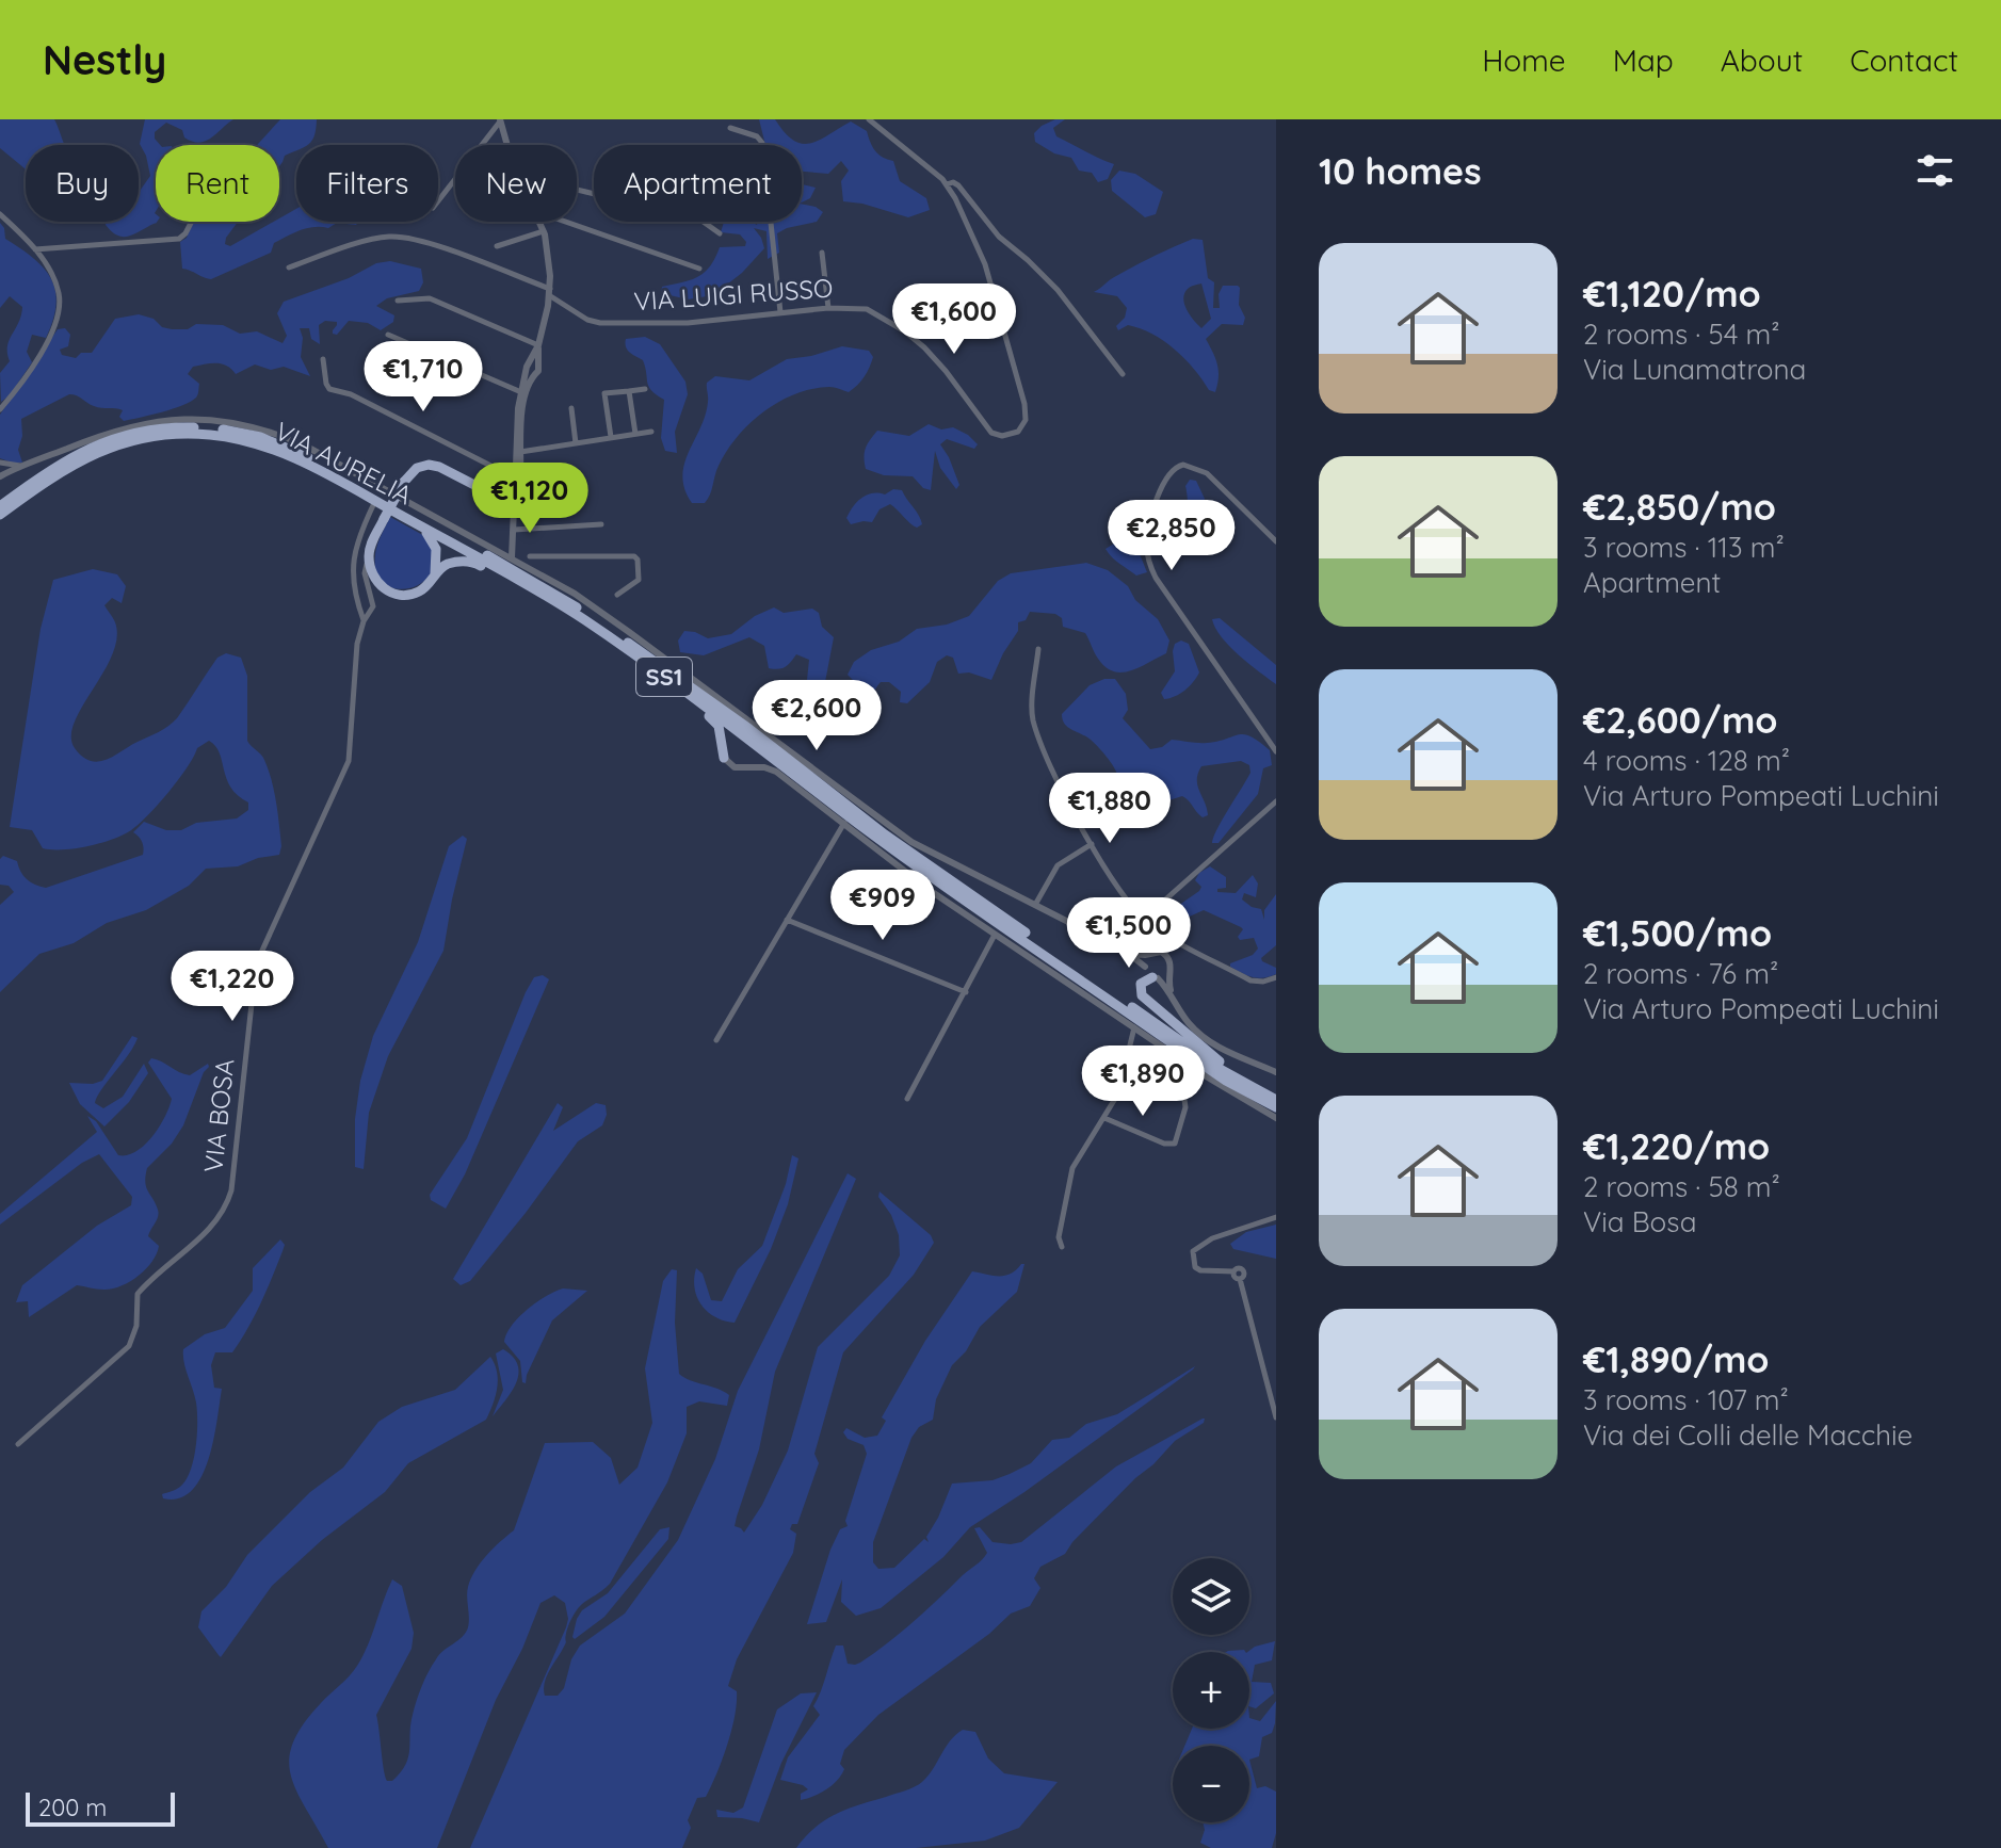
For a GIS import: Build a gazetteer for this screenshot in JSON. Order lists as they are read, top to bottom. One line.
{"streets":{"highway":["VIA AURELIA","SS1"],"street":["VIA LUIGI RUSSO","VIA BOSA"]},"crossings":[["VIA AURELIA","VIA BOSA"]],"scale_bar":"200 m","page":{"header":"Nestly","nav":["Home","Map","About","Contact"],"heading":"10 homes","chip":["Buy","Rent","Filters","New","Apartment"],"list":[{"name":"€1,120/mo","note":"2 rooms · 54 m² · Via Lunamatrona"},{"name":"€2,850/mo","note":"3 rooms · 113 m² · Apartment"},{"name":"€2,600/mo","note":"4 rooms · 128 m² · Via Arturo Pompeati Luchini"},{"name":"€1,500/mo","note":"2 rooms · 76 m² · Via Arturo Pompeati Luchini"},{"name":"€1,220/mo","note":"2 rooms · 58 m² · Via Bosa"},{"name":"€1,890/mo","note":"3 rooms · 107 m² · Via dei Colli delle Macchie"}],"price":["€1,600","€1,710","€1,120","€2,850","€2,600","€1,880","€909","€1,500","€1,220","€1,890"],"map_buttons":["+","−"],"scale":"200 m"}}
